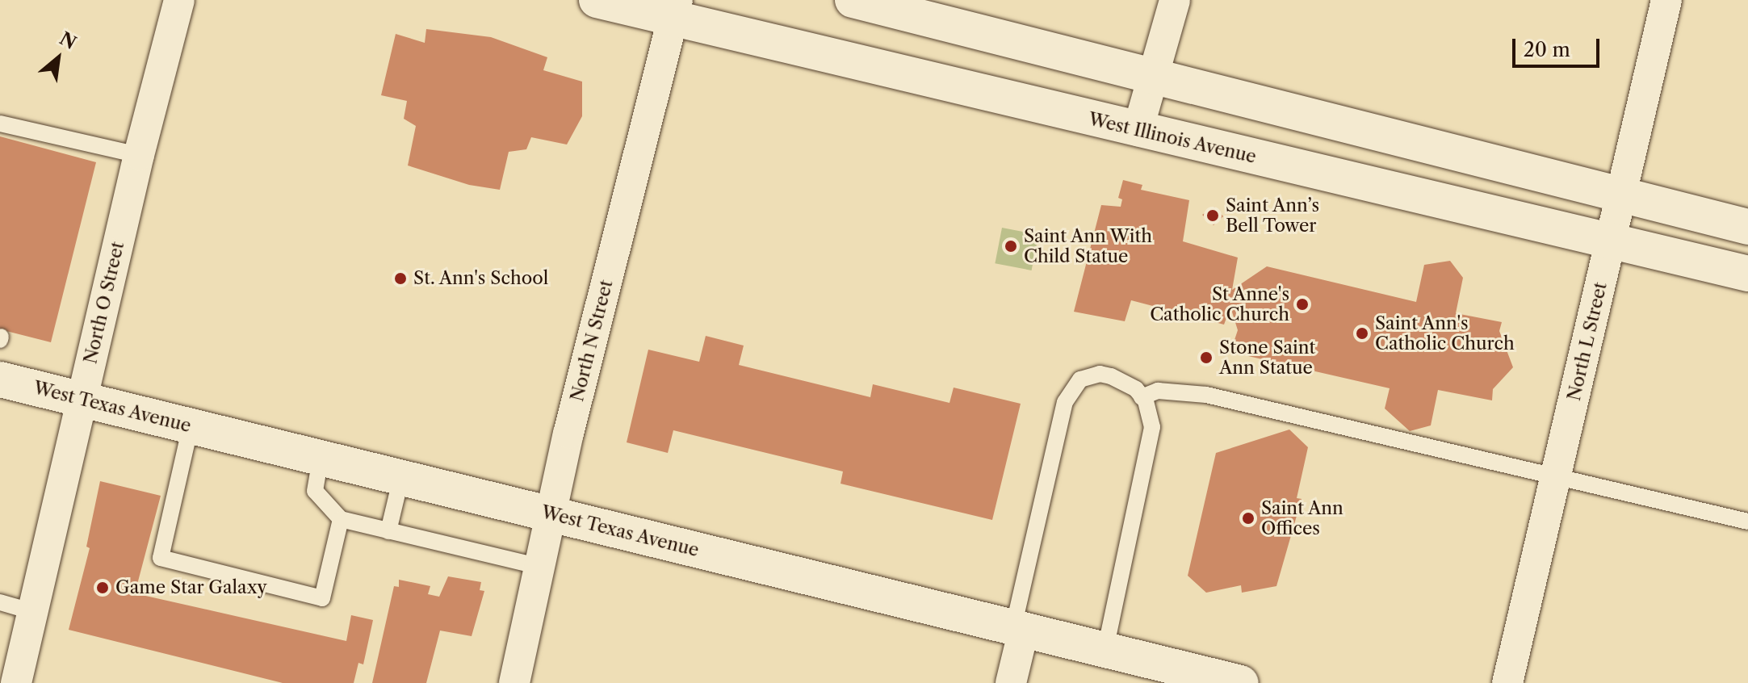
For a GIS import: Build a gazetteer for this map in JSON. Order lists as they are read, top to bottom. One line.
{"streets":{"main road":["West Illinois Avenue","West Texas Avenue"],"street":["North O Street","North N Street","North L Street"]},"crossings":[["West Illinois Avenue","North N Street"],["West Illinois Avenue","North L Street"],["North O Street","West Texas Avenue"],["North N Street","West Texas Avenue"]],"places":["Saint Ann’s Bell Tower","Saint Ann With Child Statue","St. Ann's School","St Anne's Catholic Church","Saint Ann's Catholic Church","Stone Saint Ann Statue","Saint Ann Offices","Game Star Galaxy"],"scale_bar":"20 m","north":"top right"}
